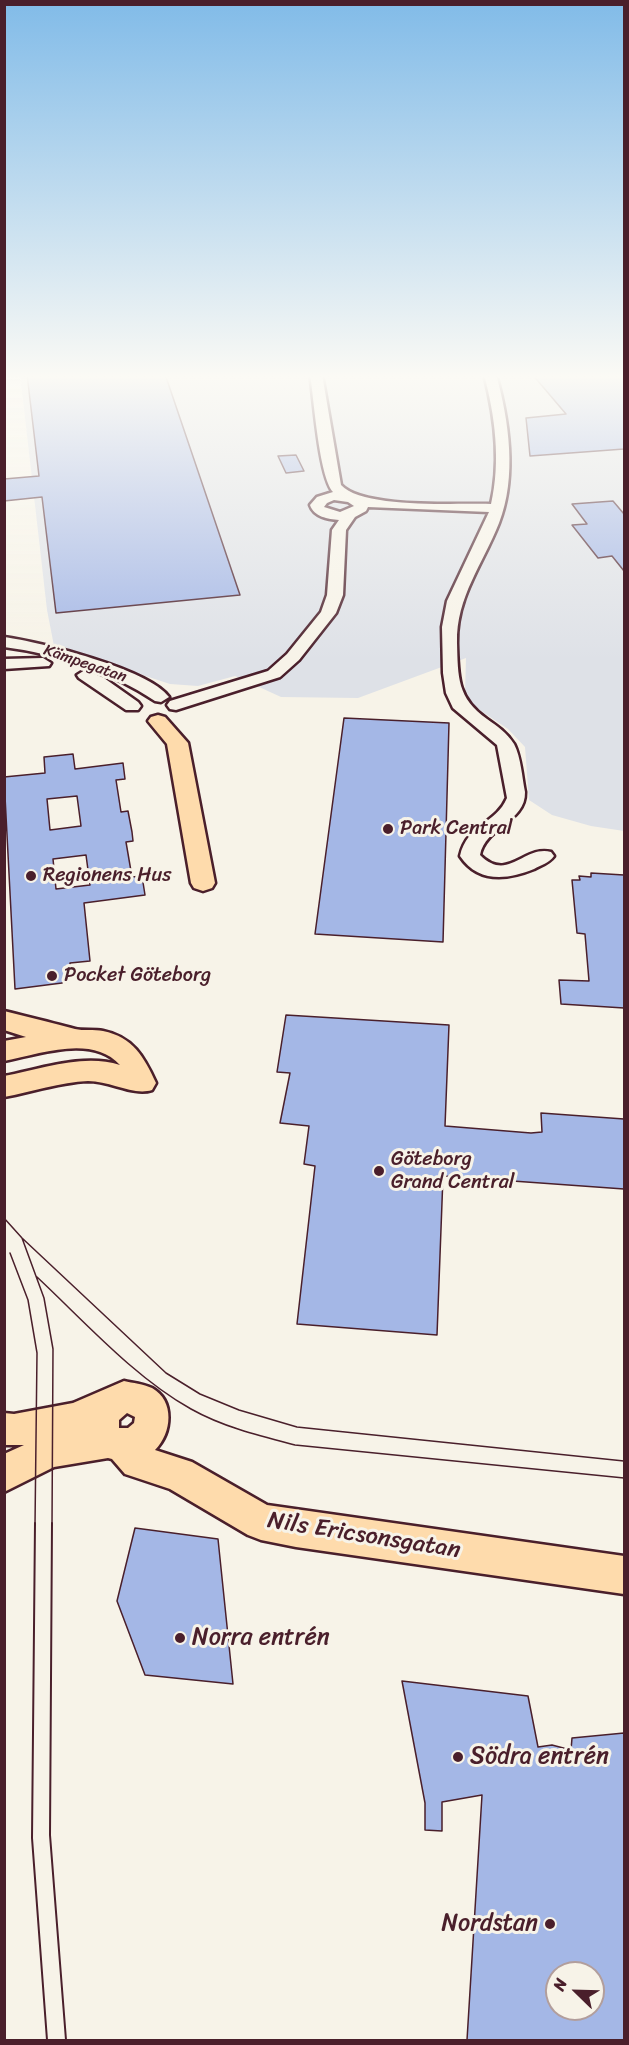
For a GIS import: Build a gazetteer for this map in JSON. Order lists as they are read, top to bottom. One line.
{"streets":{"main road":["Nils Ericsonsgatan"],"street":["Kämpegatan"]},"places":["Park Central","Regionens Hus","Pocket Göteborg","Göteborg Grand Central","Norra entrén","Södra entrén","Nordstan"],"north":"top left"}
